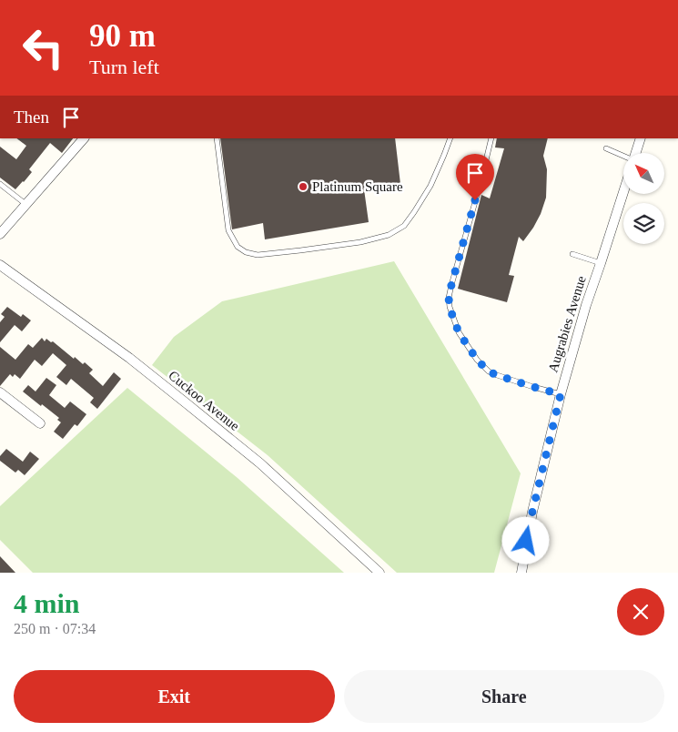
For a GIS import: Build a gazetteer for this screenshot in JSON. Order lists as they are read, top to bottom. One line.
{"streets":{"street":["Augrabies Avenue","Cuckoo Avenue"]},"places":["Platinum Square"],"north":"top left","page":{"turn":["90 m","Turn left"],"then":"Then","heading":["4 min","250 m · 07:34"],"buttons":["Exit","Share"]}}
